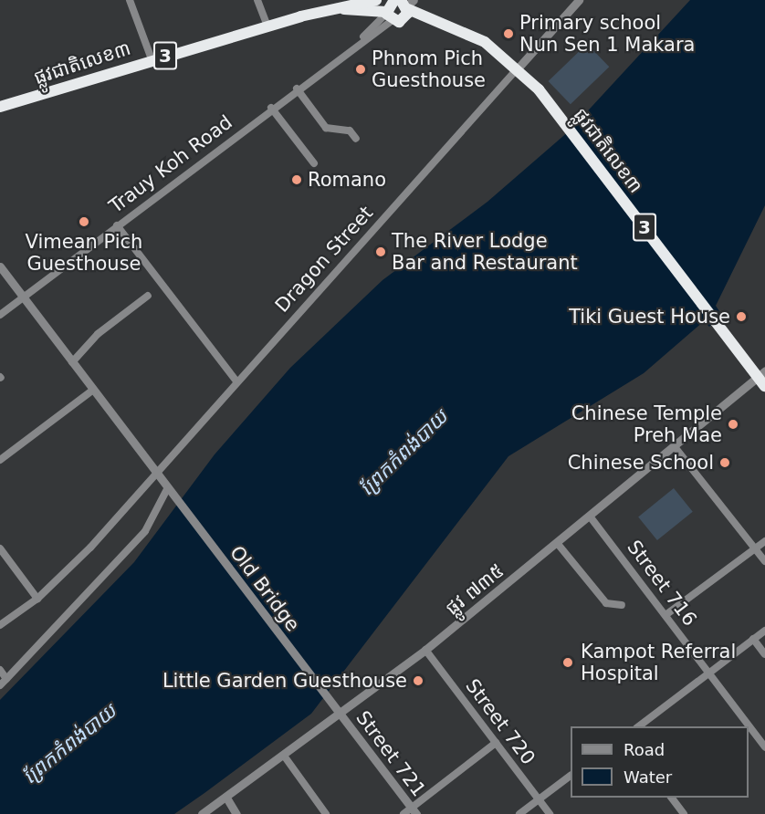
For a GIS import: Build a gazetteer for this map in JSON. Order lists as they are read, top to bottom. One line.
{"streets":{"highway":["3","ផ្លូវជាតិលេខ៣"],"street":["Trauy Koh Road","Dragon Street","Street 716","Old Bridge","ផ្លូវ ៧៣៥","Street 720","Street 721"]},"crossings":[["ផ្លូវជាតិលេខ៣","Trauy Koh Road"],["ផ្លូវជាតិលេខ៣","Dragon Street"],["ផ្លូវជាតិលេខ៣","ផ្លូវ ៧៣៥"],["Trauy Koh Road","Old Bridge"],["Dragon Street","Old Bridge"],["Street 716","ផ្លូវ ៧៣៥"],["Old Bridge","ផ្លូវ ៧៣៥"],["Old Bridge","Street 721"],["ផ្លូវ ៧៣៥","Street 720"],["ផ្លូវ ៧៣៥","Street 721"]],"water":["ព្រែកកំពង់បាយ"],"places":["Primary school Nun Sen 1 Makara","Phnom Pich Guesthouse","Romano","Vimean Pich Guesthouse","The River Lodge Bar and Restaurant","Tiki Guest House","Chinese Temple Preh Mae","Chinese School","Kampot Referral Hospital","Little Garden Guesthouse"],"legend":["Road","Water"]}
